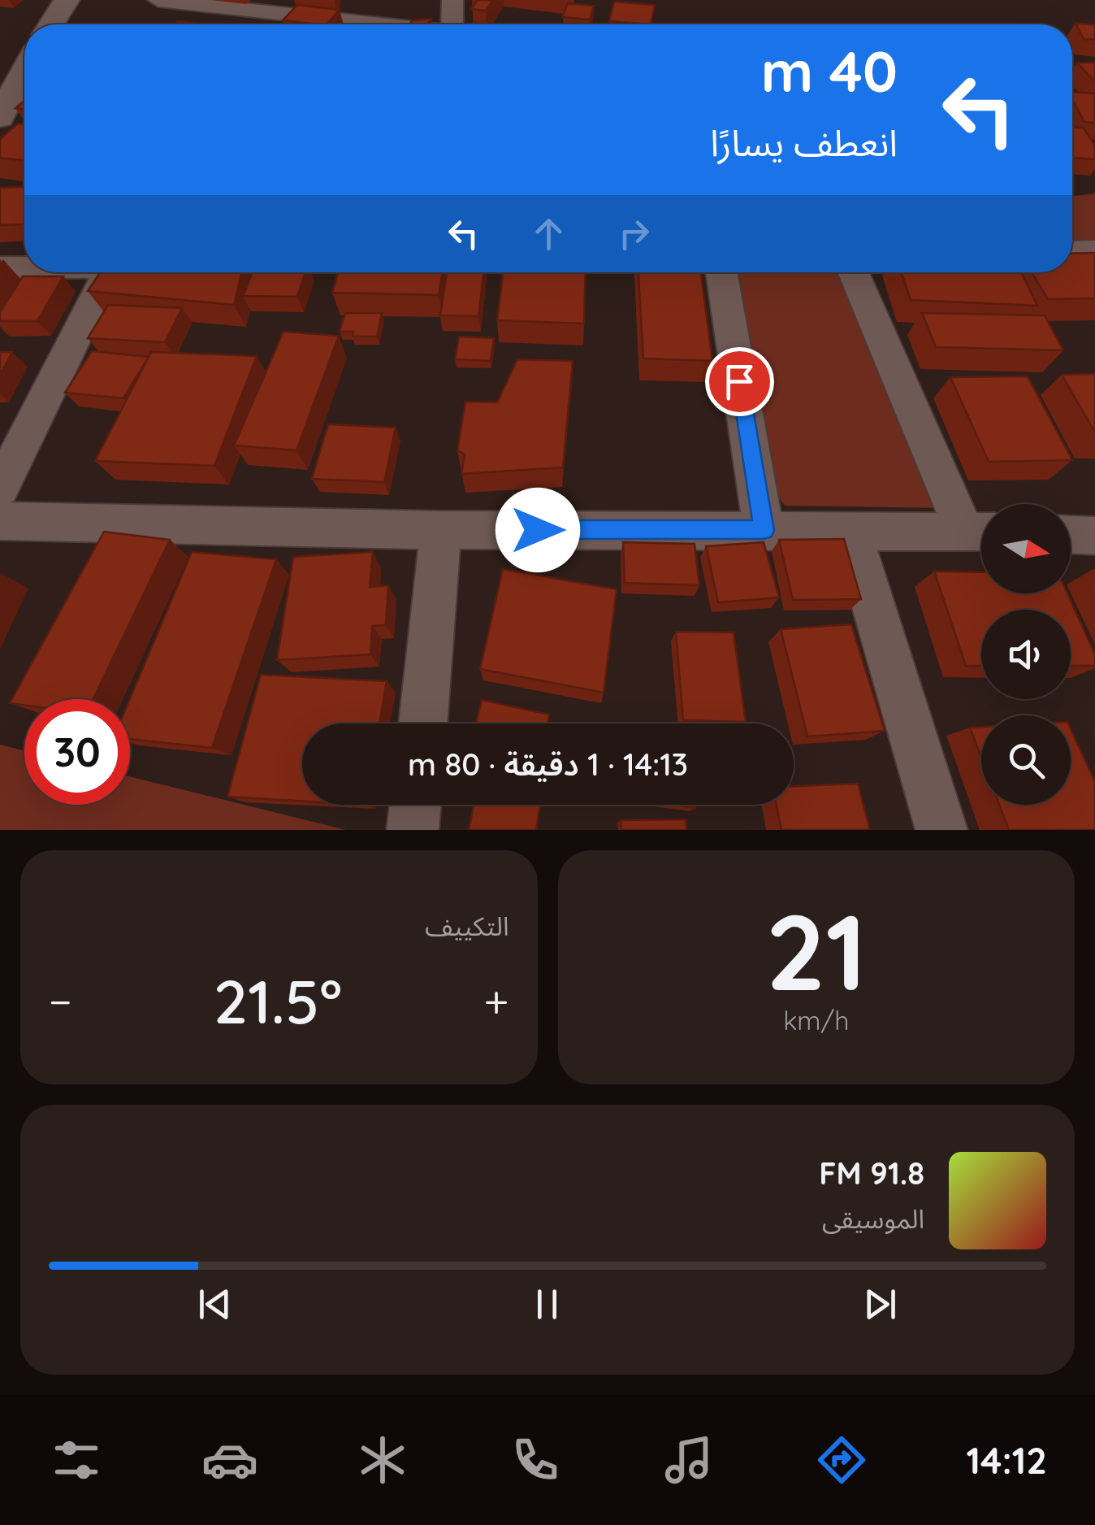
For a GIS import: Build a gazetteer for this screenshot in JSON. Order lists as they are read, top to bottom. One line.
{"north":"right","page":{"turn":["40 m","انعطف يسارًا"],"limit":"30","trip":"14:13 · 1 دقيقة · 80 m","tile":[["21","km/h"],"التكييف"],"heat":["−","21.5°","+"],"song":["91.8 FM","الموسيقى"],"tabs":"14:12"}}
